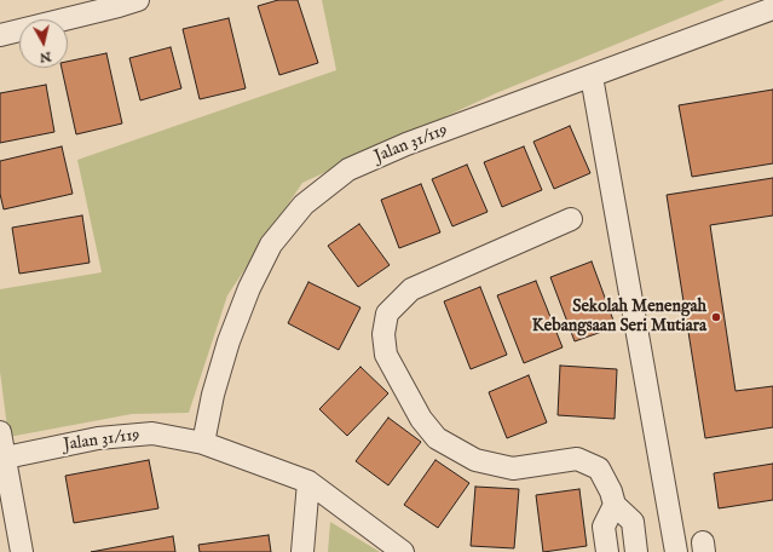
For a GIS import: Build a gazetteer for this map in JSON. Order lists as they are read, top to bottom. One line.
{"streets":{"street":["Jalan 31/119"]},"places":["Sekolah Menengah Kebangsaan Seri Mutiara"],"north":"bottom"}
